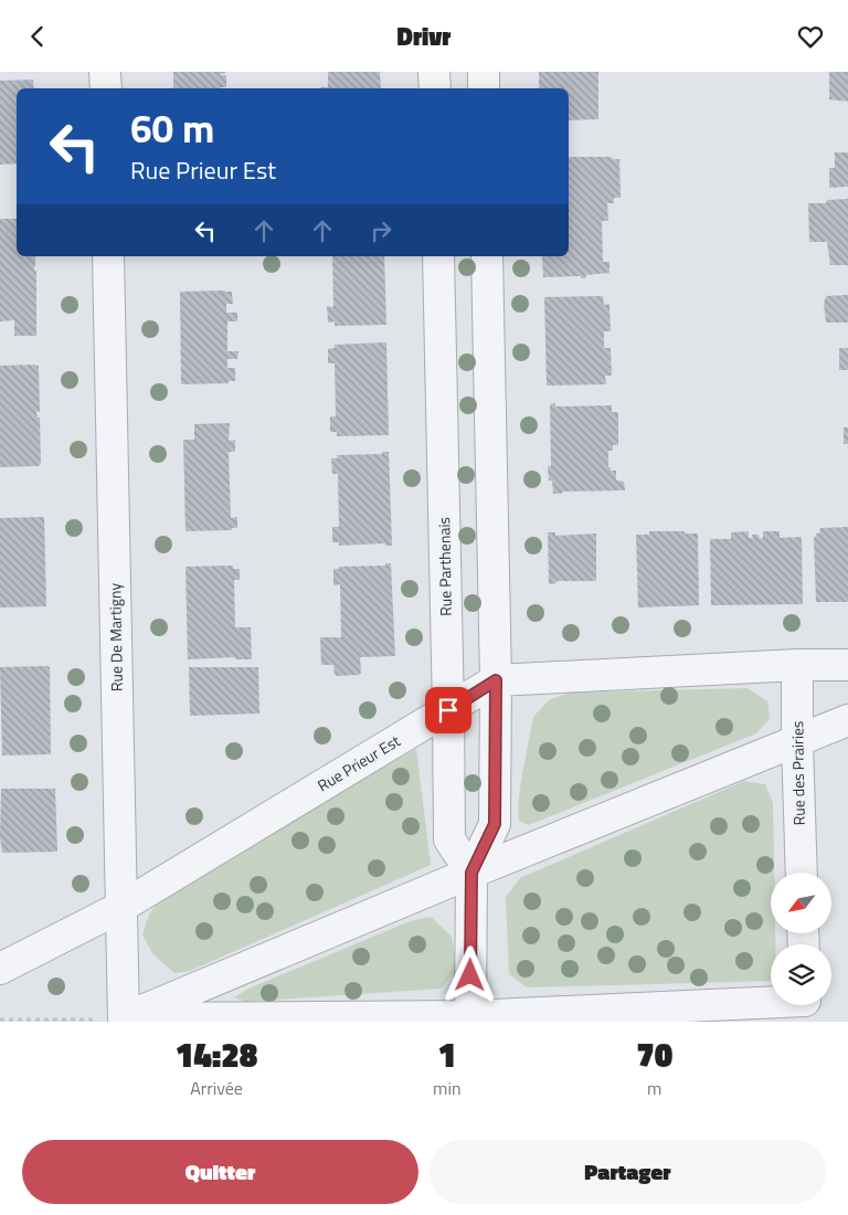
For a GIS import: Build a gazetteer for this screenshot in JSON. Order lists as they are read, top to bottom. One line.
{"streets":{"street":["Rue Parthenais","Rue De Martigny","Rue Prieur Est","Rue des Prairies"]},"crossings":[["Rue Parthenais","Rue Prieur Est"],["Rue De Martigny","Rue Prieur Est"],["Rue Prieur Est","Rue des Prairies"]],"north":"bottom left","page":{"header":"Drivr","turn":["60 m","Rue Prieur Est"],"eta":["14:28","Arrivée","1","min","70","m"],"buttons":["Quitter","Partager"]}}
